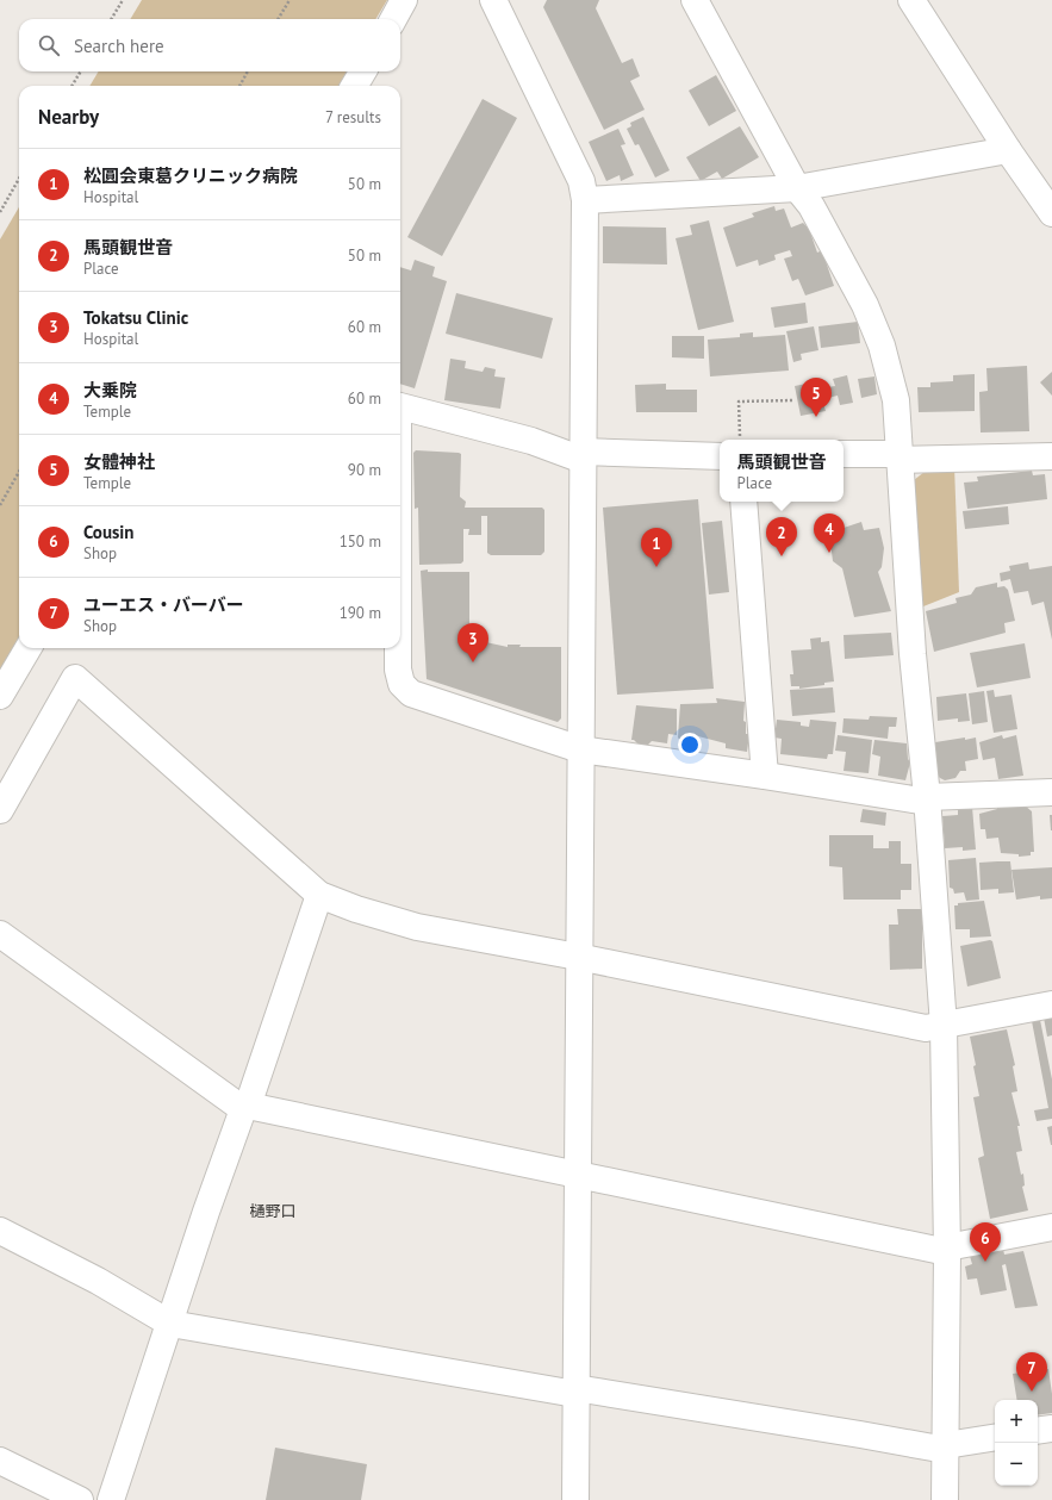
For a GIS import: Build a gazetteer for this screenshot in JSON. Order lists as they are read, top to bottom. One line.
{"districts":["樋野口"],"page":{"search":"Search here","heading":["Nearby","7 results"],"list":[{"mark":"1","name":"松圓会東葛クリニック病院","note":"Hospital","value":"50 m"},{"mark":"2","name":"馬頭観世音","note":"Place","value":"50 m"},{"mark":"3","name":"Tokatsu Clinic","note":"Hospital","value":"60 m"},{"mark":"4","name":"大乗院","note":"Temple","value":"60 m"},{"mark":"5","name":"女體神社","note":"Temple","value":"90 m"},{"mark":"6","name":"Cousin","note":"Shop","value":"150 m"},{"mark":"7","name":"ユーエス・バーバー","note":"Shop","value":"190 m"}],"pins":["5","4","2","1","3","6","7"],"popup":["馬頭観世音","Place"],"map_buttons":["+","−"]}}
